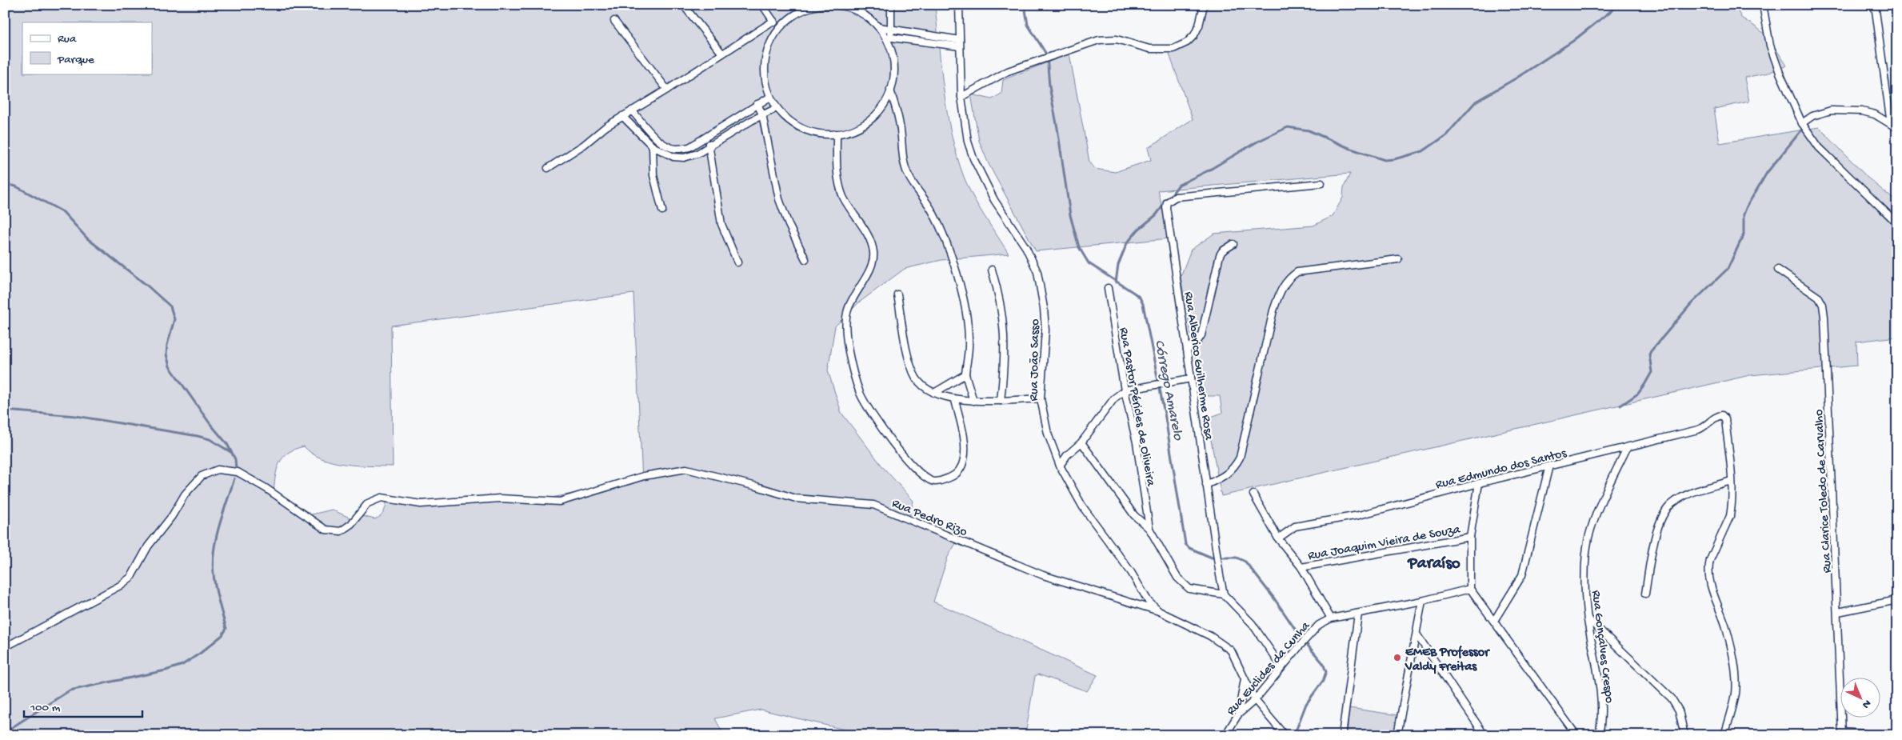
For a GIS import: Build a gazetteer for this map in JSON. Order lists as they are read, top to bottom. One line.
{"streets":{"street":["Rua João Sasso","Rua Alberico Guilherme Rosa","Rua Pastor Péricles de Oliveira","Rua Edmundo dos Santos","Rua Clarice Toledo de Carvalho","Rua Pedro Rizo","Rua Joaquim Vieira de Souza","Rua Gonçalves Crespo","Rua Euclides da Cunha"]},"crossings":[["Rua João Sasso","Rua Pedro Rizo"],["Rua João Sasso","Rua Euclides da Cunha"],["Rua Edmundo dos Santos","Rua Gonçalves Crespo"]],"districts":["Paraíso"],"water":["Córrego Amarelo"],"places":["EMEB Professor Valdy Freitas"],"legend":["Rua","Parque"],"scale_bar":"100 m","north":"bottom right"}
